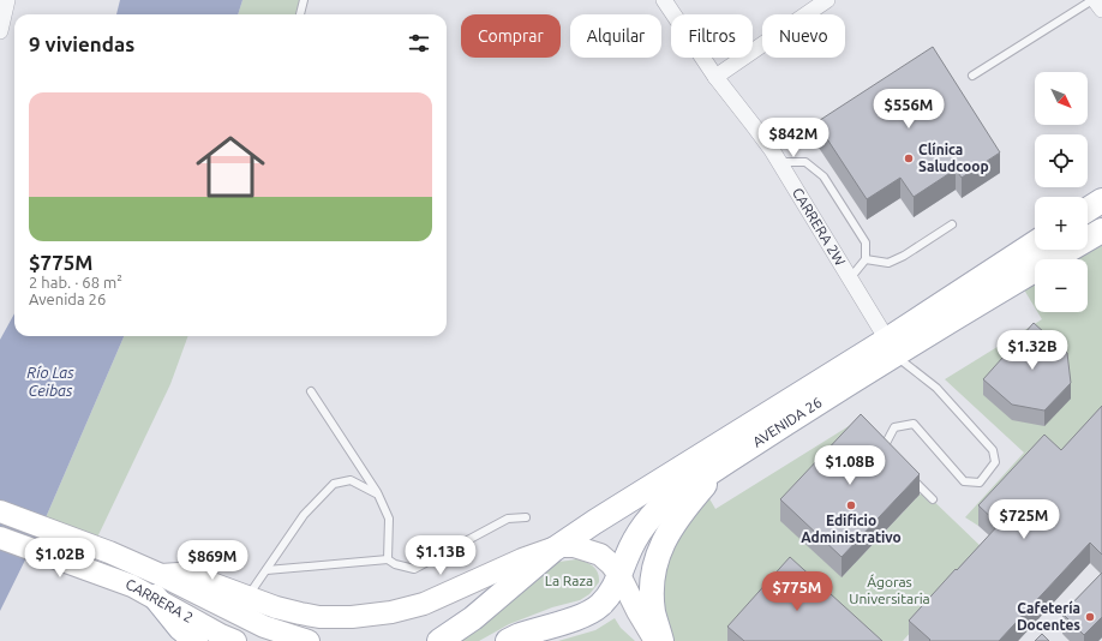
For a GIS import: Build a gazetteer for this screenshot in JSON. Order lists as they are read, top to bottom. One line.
{"streets":{"main road":["AVENIDA 26","CARRERA 2"],"street":["CARRERA 2W"]},"crossings":[["CARRERA 2W","AVENIDA 26"]],"water":["Río Las Ceibas"],"parks":["La Raza","Ágoras Universitaria"],"places":["Clínica Saludcoop","Edificio Administrativo","Cafetería Docentes"],"north":"bottom right","page":{"chip":["Comprar","Alquilar","Filtros","Nuevo"],"heading":"9 viviendas","map_buttons":["+","−"],"list":[{"name":"$775M","note":"2 hab. · 68 m² · Avenida 26"}],"price":["$556M","$842M","$1.32B","$1.08B","$725M","$1.13B","$1.02B","$869M","$775M"]}}
